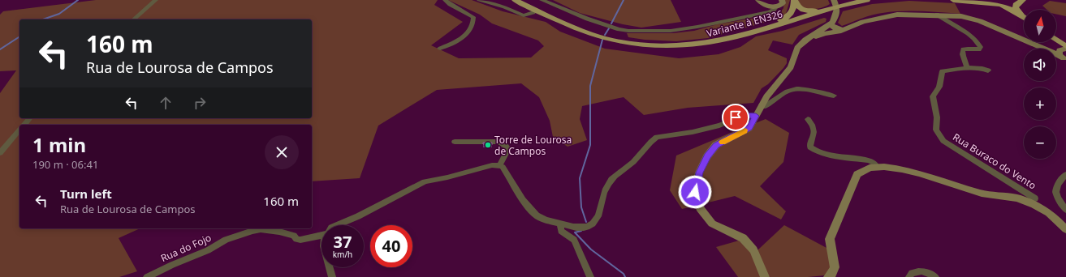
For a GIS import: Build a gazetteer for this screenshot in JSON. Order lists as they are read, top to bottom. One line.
{"streets":{"main road":["Variante à EN326"],"street":["Rua Buraco do Vento","Rua do Fojo"]},"places":["Torre de Lourosa de Campos"],"north":"top","page":{"map_buttons":["+","−"],"turn":["160 m","Rua de Lourosa de Campos"],"heading":["1 min","190 m · 06:41"],"list":[{"name":"Turn left","note":"Rua de Lourosa de Campos","value":"160 m"}],"speed":"37 km/h","limit":"40"}}
